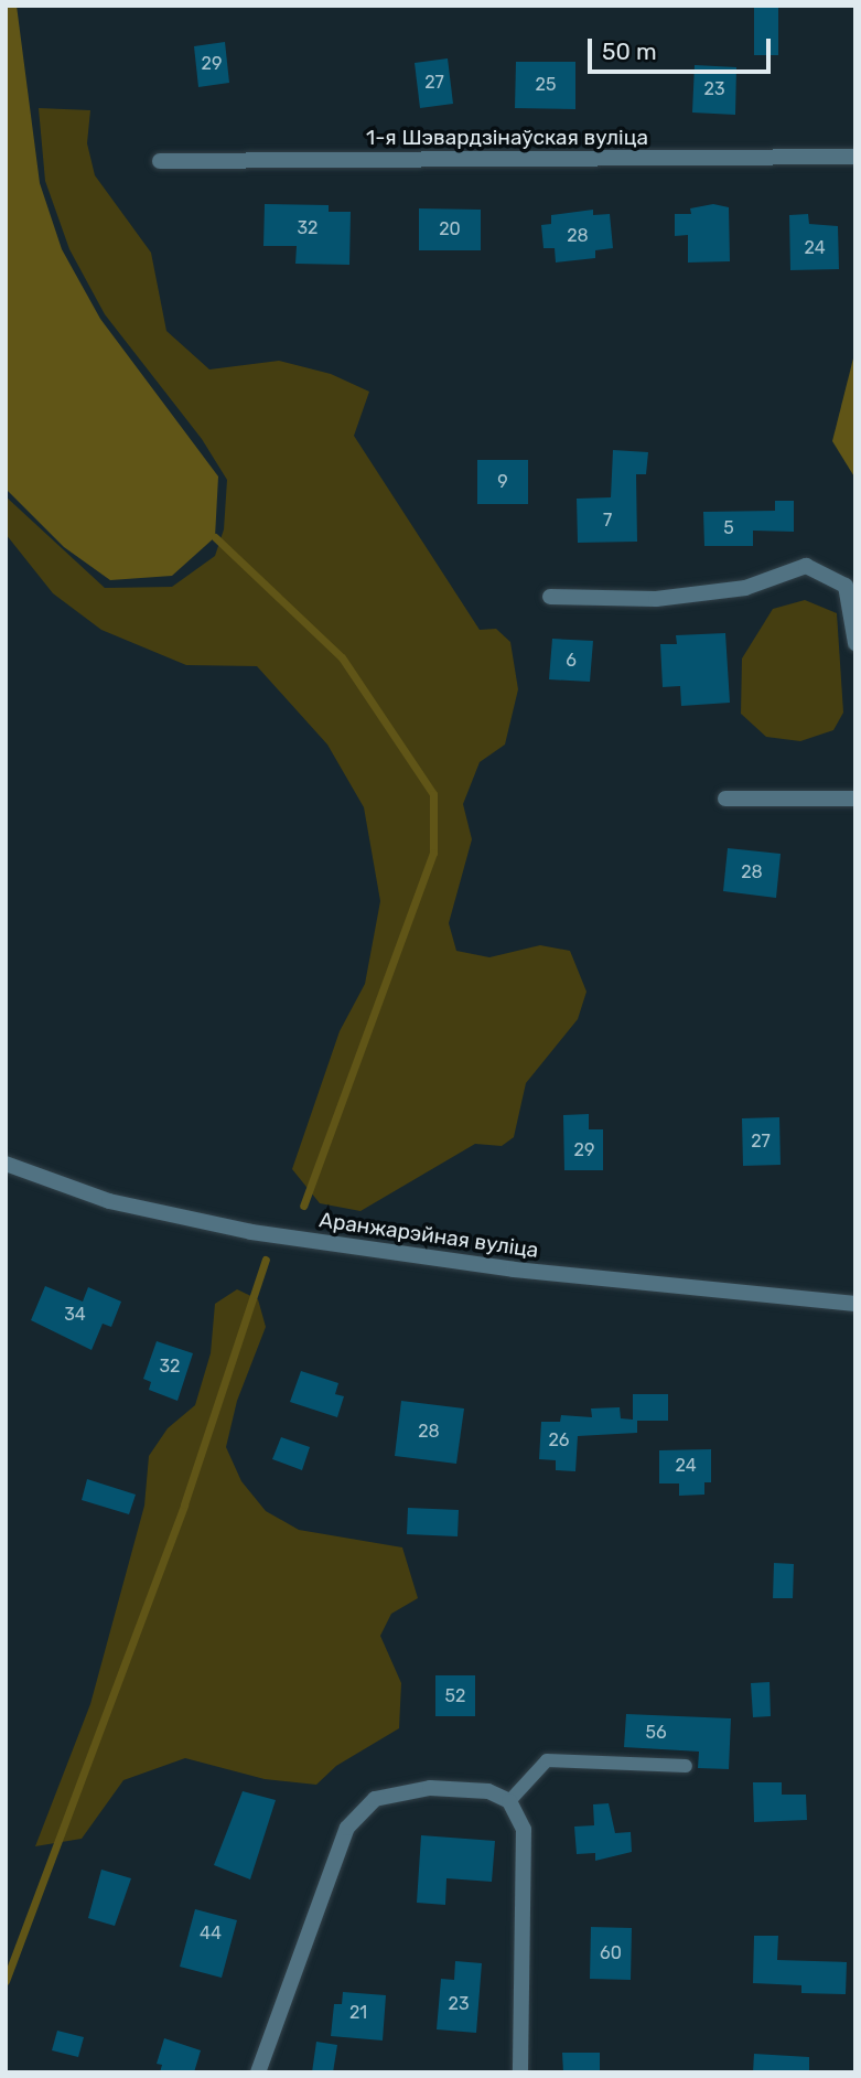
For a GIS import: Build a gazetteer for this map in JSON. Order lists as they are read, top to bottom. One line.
{"streets":{"street":["1-я Шэвардзінаўская вуліца","Аранжарэйная вуліца"]},"house_numbers":["29","27","25","23","32","20","28","24","9","7","5","6","28","27","29","34","32","28","26","24","52","56","44","60","23","21"],"scale_bar":"50 m"}
